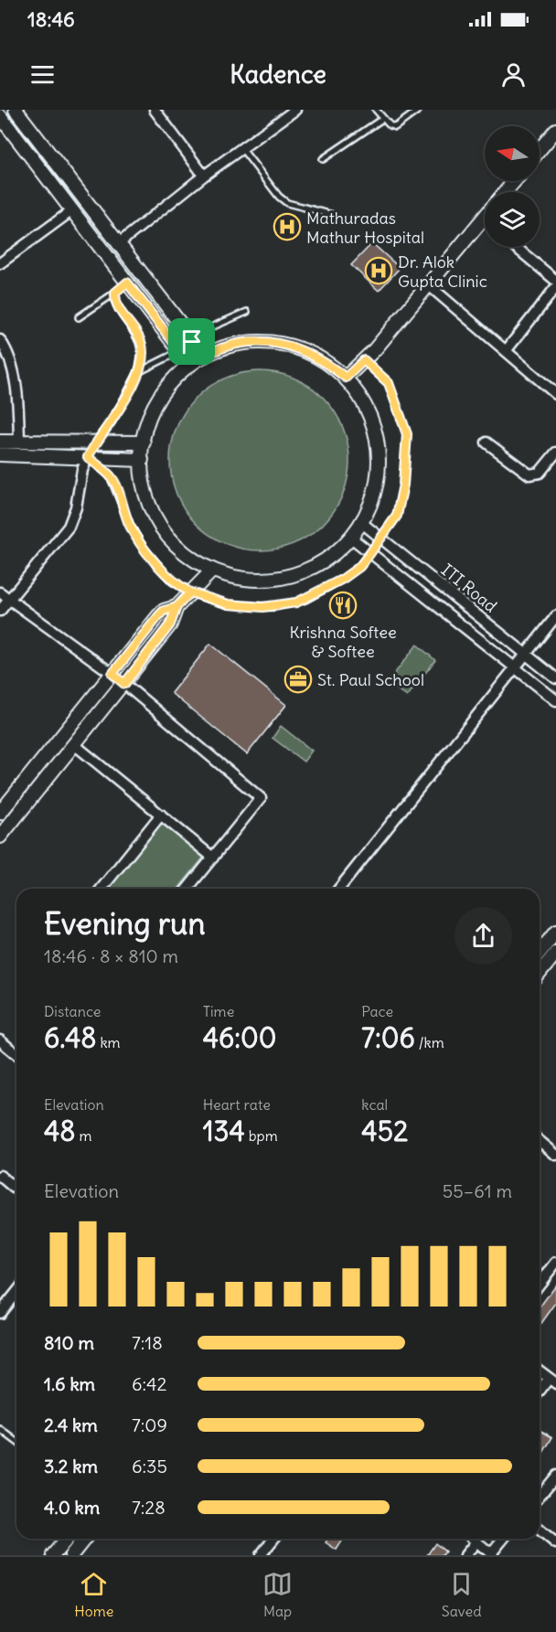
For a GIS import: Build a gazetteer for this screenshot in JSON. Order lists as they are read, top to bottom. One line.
{"streets":{"street":["ITI Road"]},"places":{"hospital":["Mathuradas Mathur Hospital","Dr. Alok Gupta Clinic"],"restaurant":["Krishna Softee & Softee"],"office":["St. Paul School"]},"north":"left","page":{"status":"18:46","header":"Kadence","heading":["Evening run","18:46 · 8 × 810 m"],"stats":[["Distance","6.48 km"],["Time","46:00"],["Pace","7:06 /km"],["Elevation","48 m"],["Heart rate","134 bpm"],["kcal","452"]],"chart":["Elevation","55–61 m"],"list":[{"name":"810 m","note":"7:18"},{"name":"1.6 km","note":"6:42"},{"name":"2.4 km","note":"7:09"},{"name":"3.2 km","note":"6:35"},{"name":"4.0 km","note":"7:28"}],"tabs":["Home","Map","Saved"]}}
